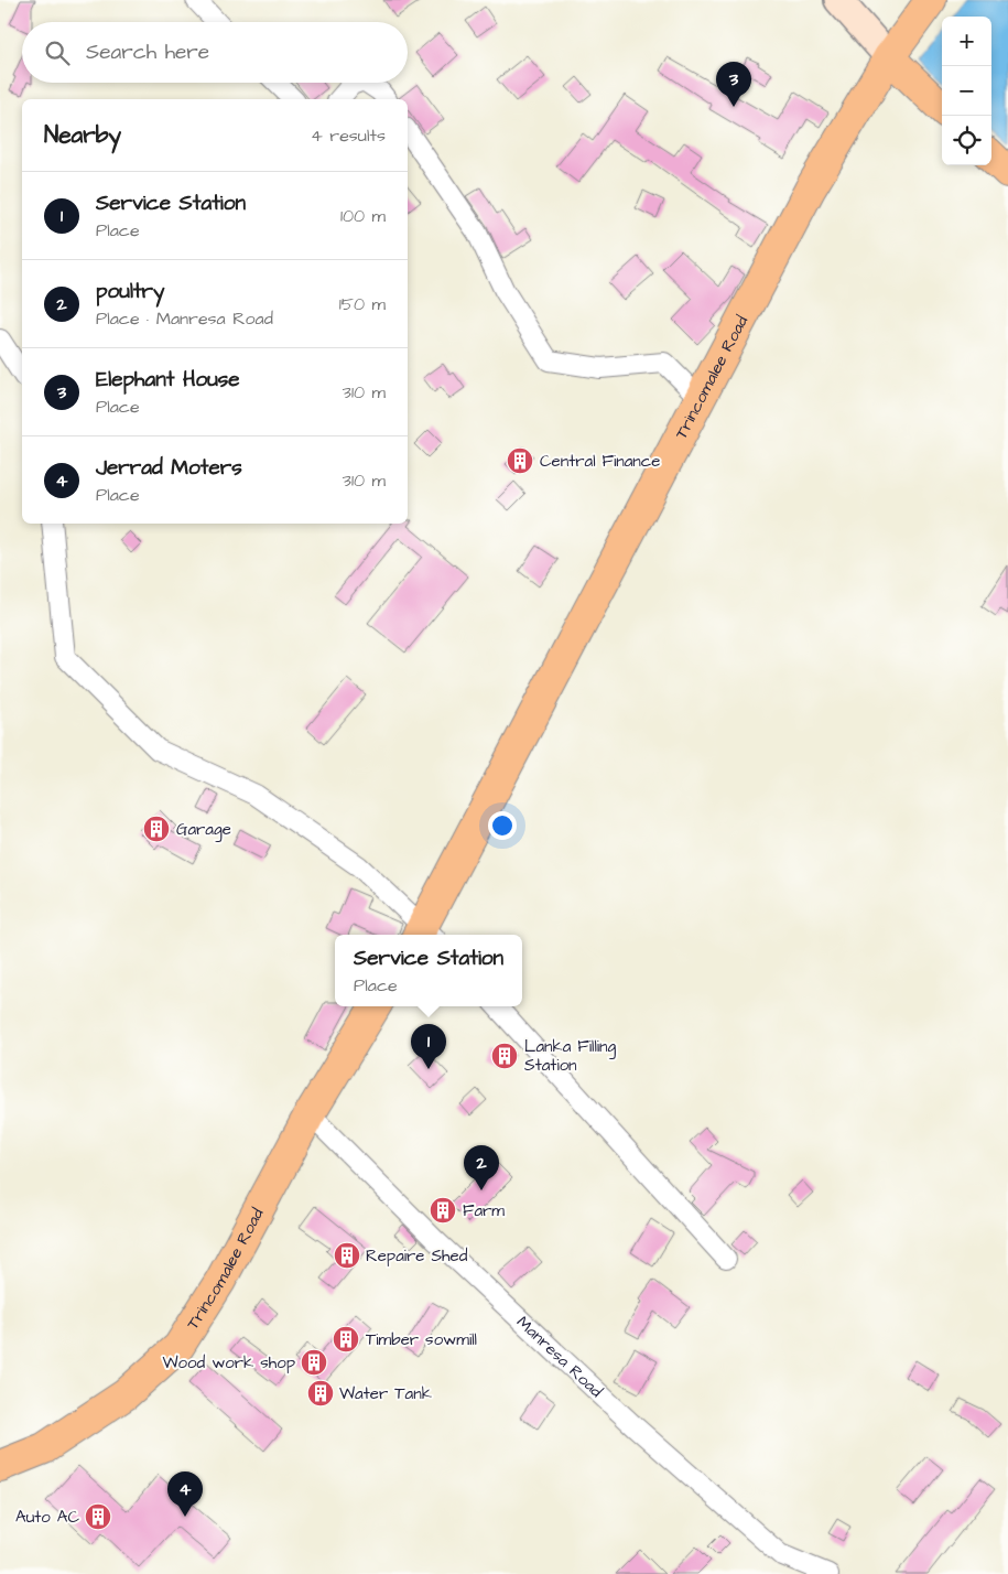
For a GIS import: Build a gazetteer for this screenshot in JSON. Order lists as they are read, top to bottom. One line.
{"streets":{"main road":["Trincomalee Road"],"street":["Manresa Road"]},"crossings":[["Trincomalee Road","Manresa Road"]],"places":{"building":["Central Finance","Garage","Lanka Filling Station","Farm","Repaire Shed","Timber sowmill","Wood work shop","Water Tank","Auto AC"]},"page":{"map_buttons":["+","−"],"search":"Search here","pins":["3","1","2","4"],"heading":["Nearby","4 results"],"list":[{"mark":"1","name":"Service Station","note":"Place","value":"100 m"},{"mark":"2","name":"poultry","note":"Place · Manresa Road","value":"150 m"},{"mark":"3","name":"Elephant House","note":"Place","value":"310 m"},{"mark":"4","name":"Jerrad Moters","note":"Place","value":"310 m"}],"popup":["Service Station","Place"]}}
